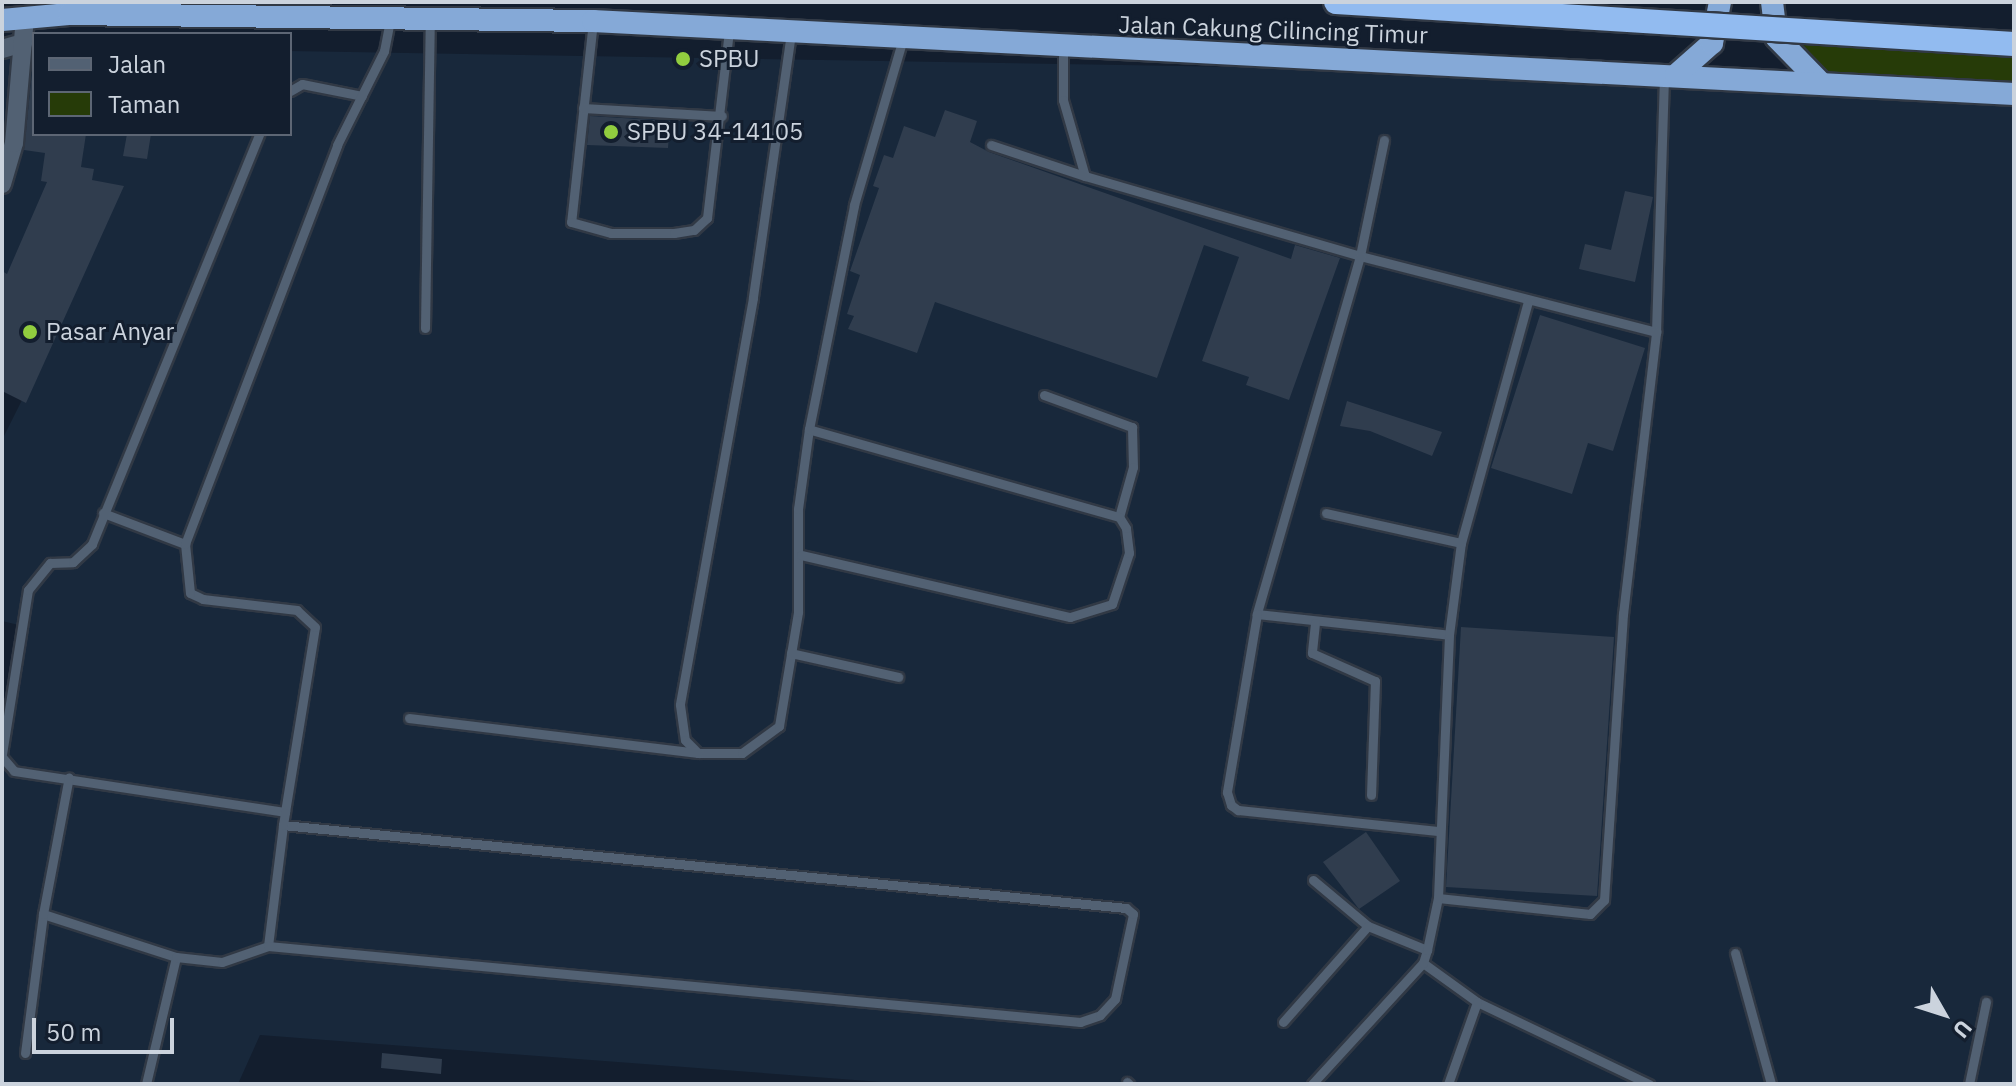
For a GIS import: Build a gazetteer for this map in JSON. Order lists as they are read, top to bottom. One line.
{"streets":{"highway":["Jalan Cakung Cilincing Timur"]},"places":["SPBU","SPBU 34-14105","Pasar Anyar"],"legend":["Jalan","Taman"],"scale_bar":"50 m","north":"bottom right"}
